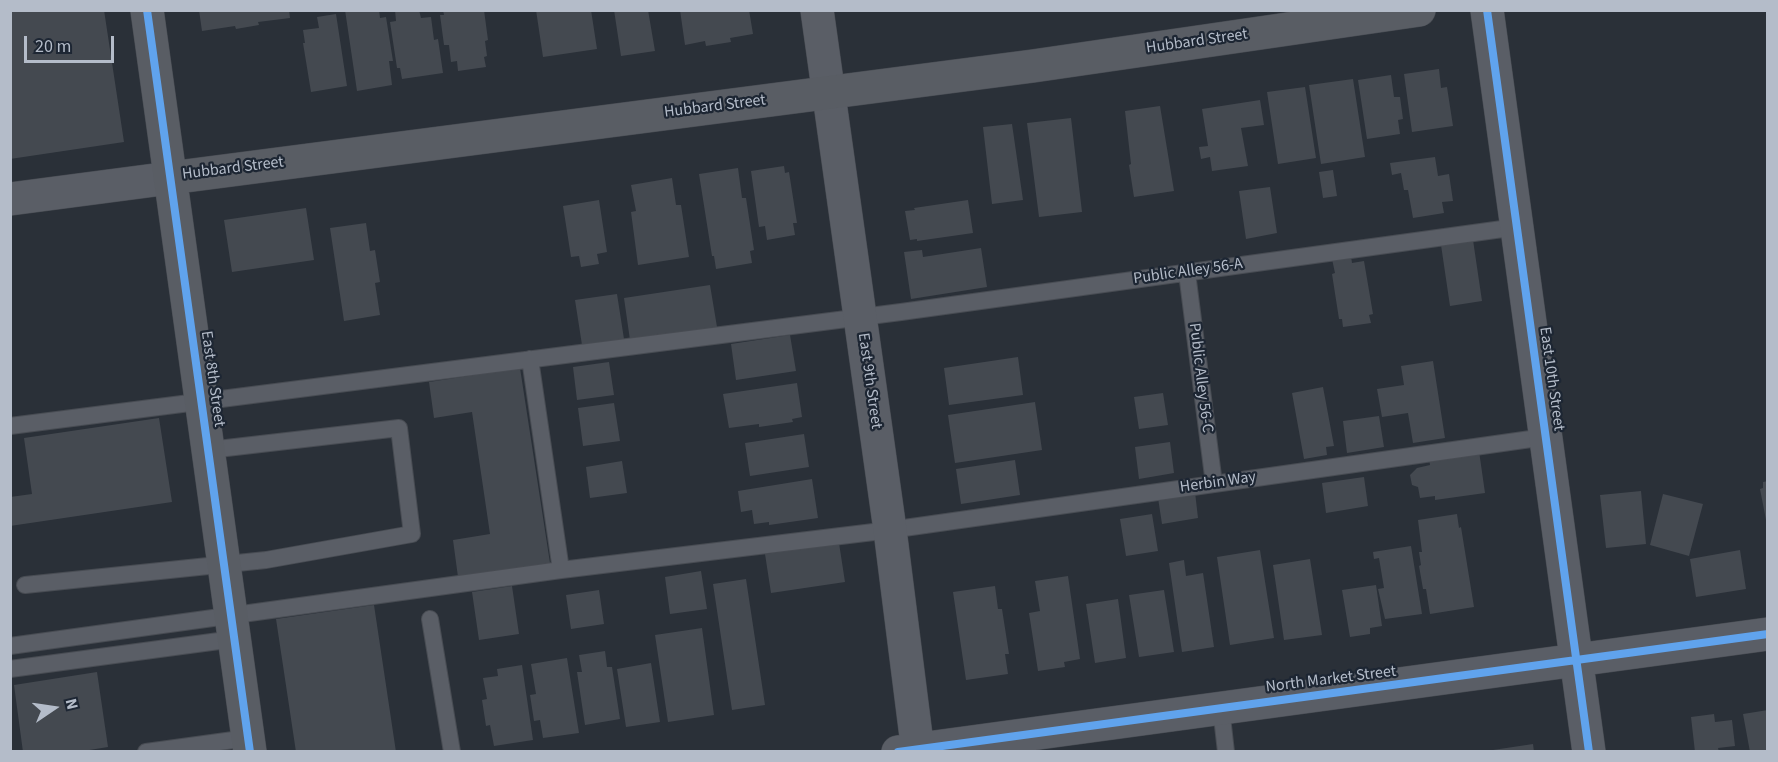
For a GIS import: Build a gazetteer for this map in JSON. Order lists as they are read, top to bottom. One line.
{"streets":{"main road":["Hubbard Street","East 8th Street"],"street":["East 10th Street","East 9th Street","North Market Street"],"lane":["Public Alley 56-A","Public Alley 56-C","Herbin Way"]},"crossings":[["Hubbard Street","East 8th Street"],["Hubbard Street","East 9th Street"],["Public Alley 56-A","Public Alley 56-C"],["Public Alley 56-A","East 8th Street"],["Public Alley 56-A","East 10th Street"],["Public Alley 56-A","East 9th Street"],["Public Alley 56-C","Herbin Way"],["East 8th Street","Herbin Way"],["East 10th Street","Herbin Way"],["East 10th Street","North Market Street"],["East 9th Street","Herbin Way"],["East 9th Street","North Market Street"]],"scale_bar":"20 m","north":"right"}
